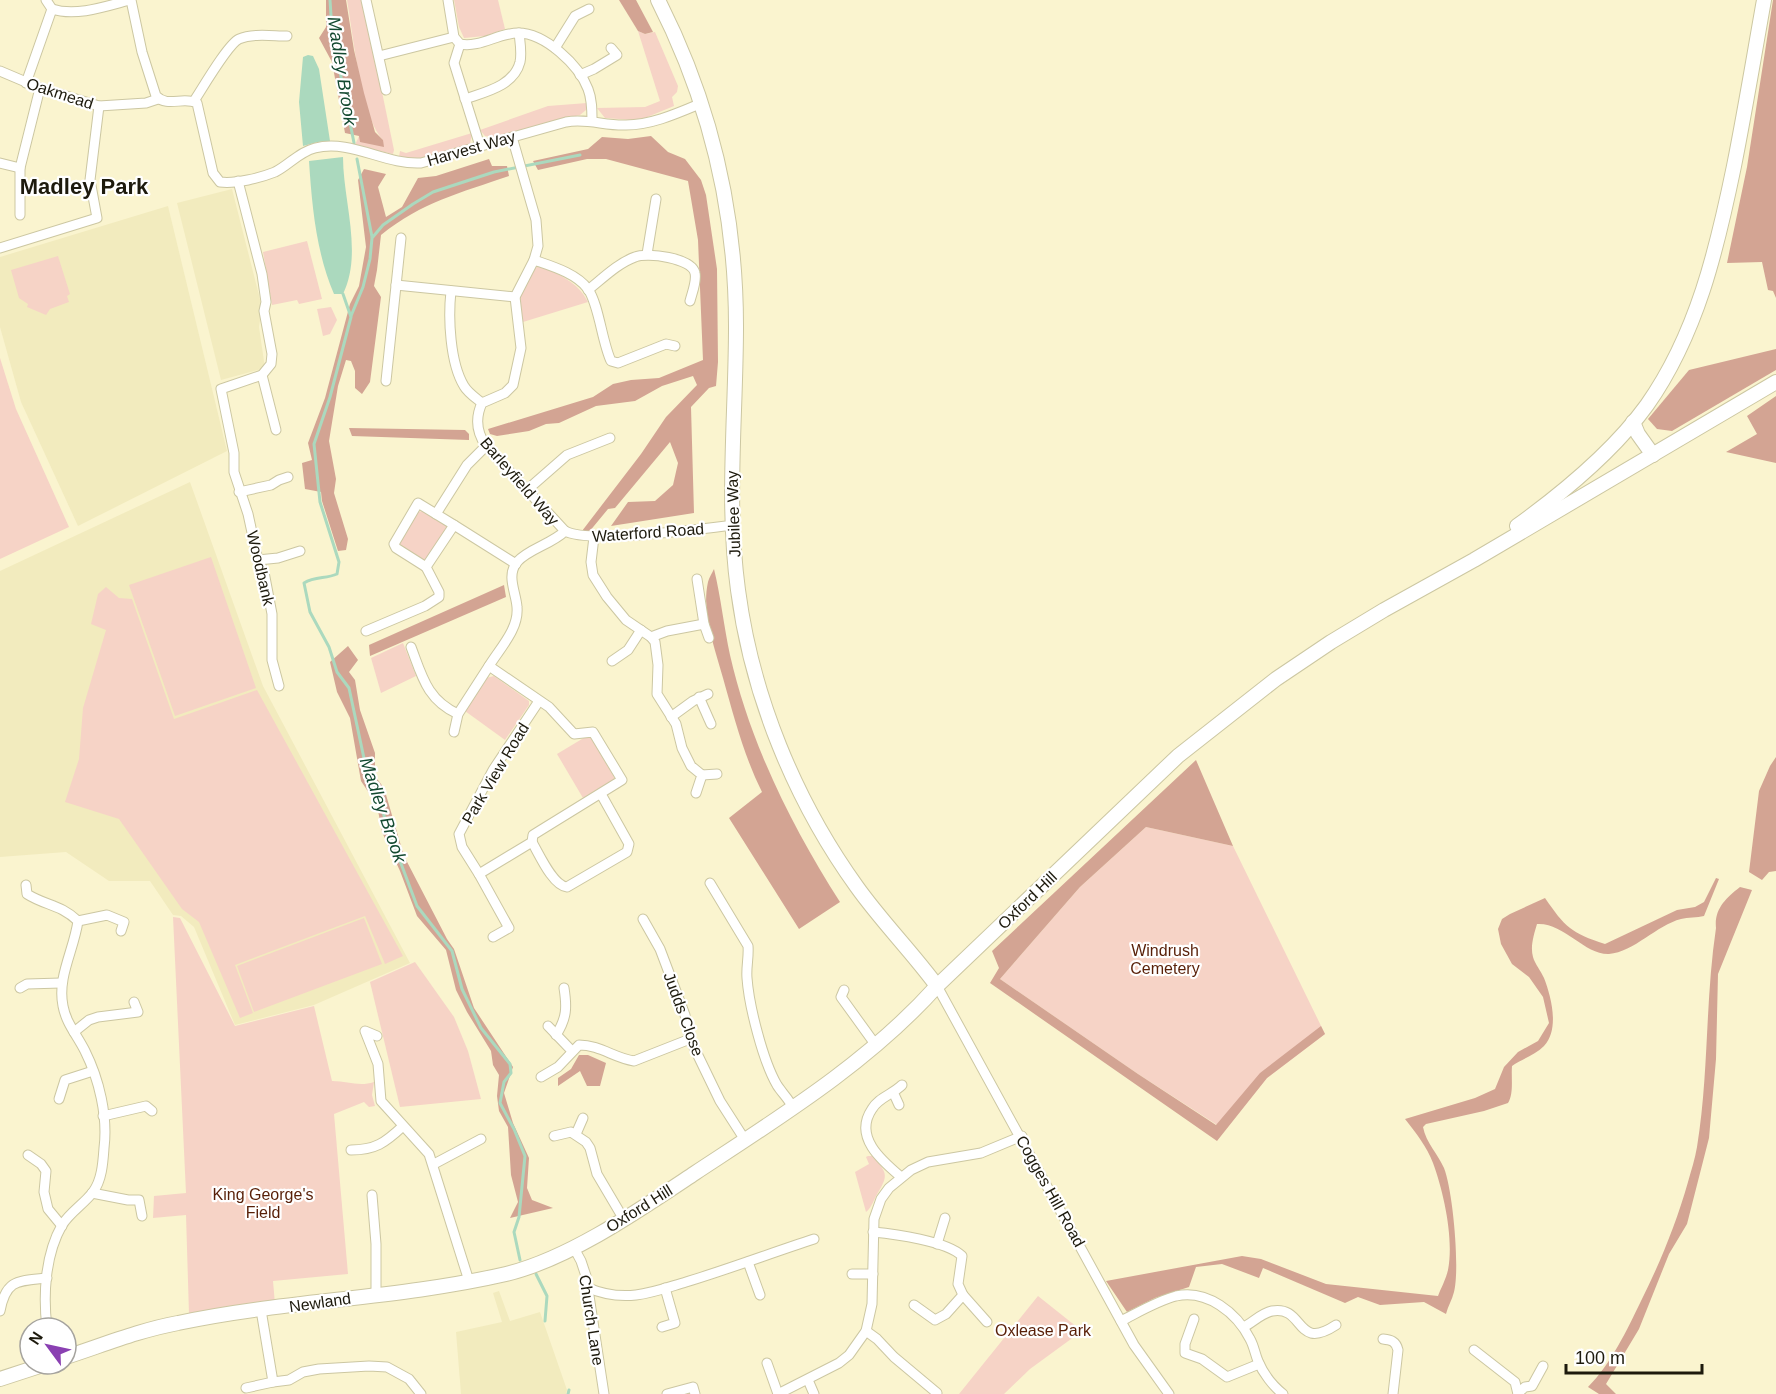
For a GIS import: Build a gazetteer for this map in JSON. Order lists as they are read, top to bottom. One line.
{"streets":{"main road":["Jubilee Way","Oxford Hill","Newland"],"street":["Oakmead","Harvest Way","Barleyfield Way","Waterford Road","Woodbank","Park View Road","Judds Close","Cogges Hill Road","Church Lane"]},"crossings":[["Harvest Way","Jubilee Way"],["Barleyfield Way","Waterford Road"],["Jubilee Way","Waterford Road"],["Jubilee Way","Oxford Hill"],["Jubilee Way","Cogges Hill Road"],["Oxford Hill","Judds Close"],["Oxford Hill","Cogges Hill Road"],["Oxford Hill","Newland"],["Oxford Hill","Church Lane"],["Newland","Church Lane"]],"districts":["Madley Park"],"water":["Madley Brook"],"parks":["Windrush Cemetery","King George's Field","Oxlease Park"],"scale_bar":"100 m","north":"top left"}
